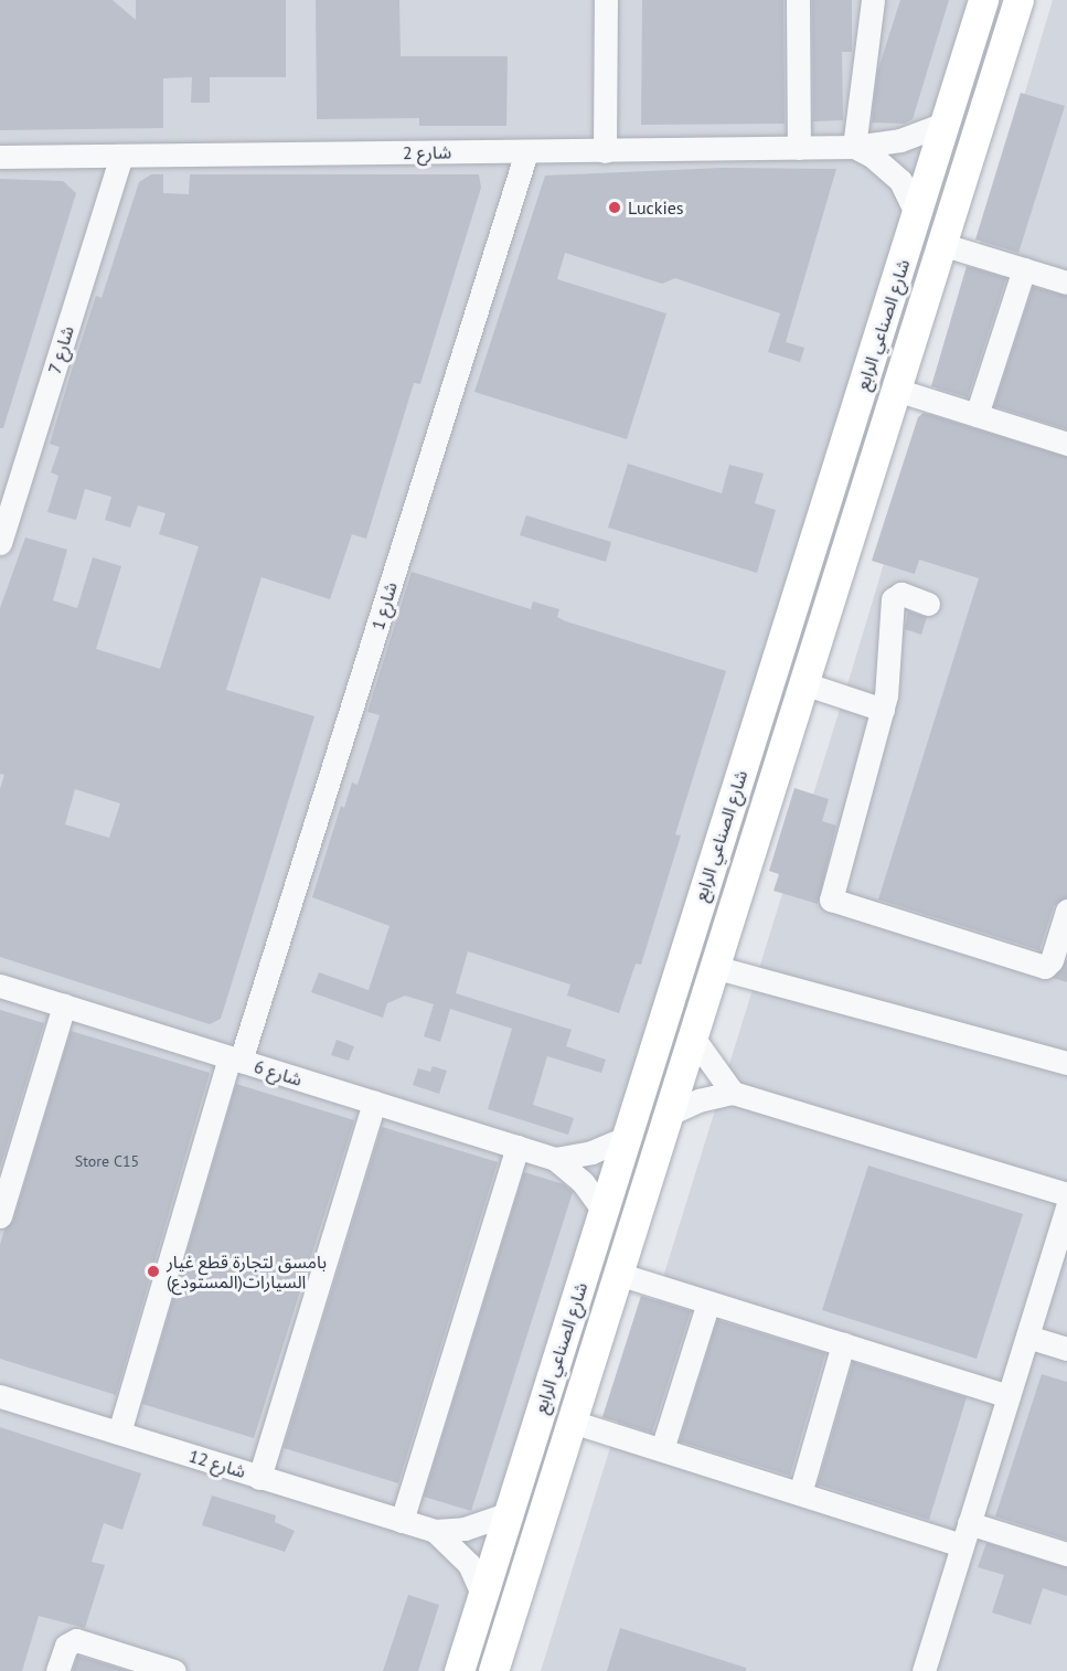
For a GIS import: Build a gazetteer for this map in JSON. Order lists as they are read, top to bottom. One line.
{"streets":{"main road":["شارع الصناعي الرابع"],"street":["شارع 2","شارع 7","شارع 1","شارع 6","شارع 12"]},"crossings":[["شارع 2","شارع الصناعي الرابع"],["شارع 2","شارع 7"],["شارع 2","شارع 1"],["شارع الصناعي الرابع","شارع 6"],["شارع الصناعي الرابع","شارع 12"],["شارع 1","شارع 6"],["شارع 1","شارع 12"]],"places":["Luckies","بامسق لتجارة قطع غيار السيارات(المستودع)"],"house_numbers":["Store C15"]}
